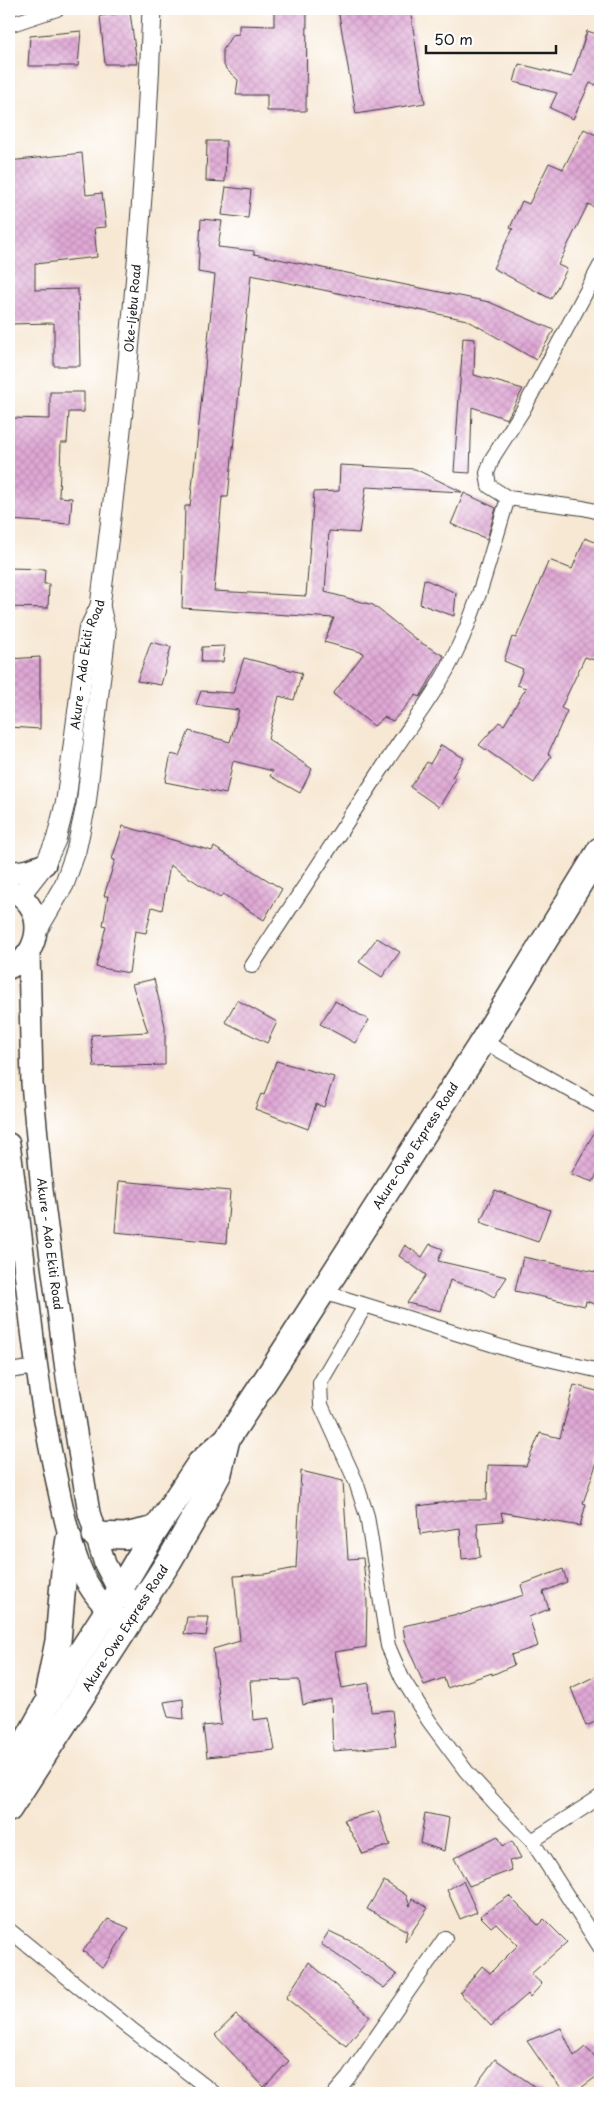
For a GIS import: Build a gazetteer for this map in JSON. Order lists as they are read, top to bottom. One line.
{"streets":{"highway":["Akure-Owo Express Road"],"main road":["Oke-Ijebu Road","Akure - Ado Ekiti Road"]},"crossings":[["Oke-Ijebu Road","Akure - Ado Ekiti Road"],["Akure - Ado Ekiti Road","Akure-Owo Express Road"]],"scale_bar":"50 m"}
